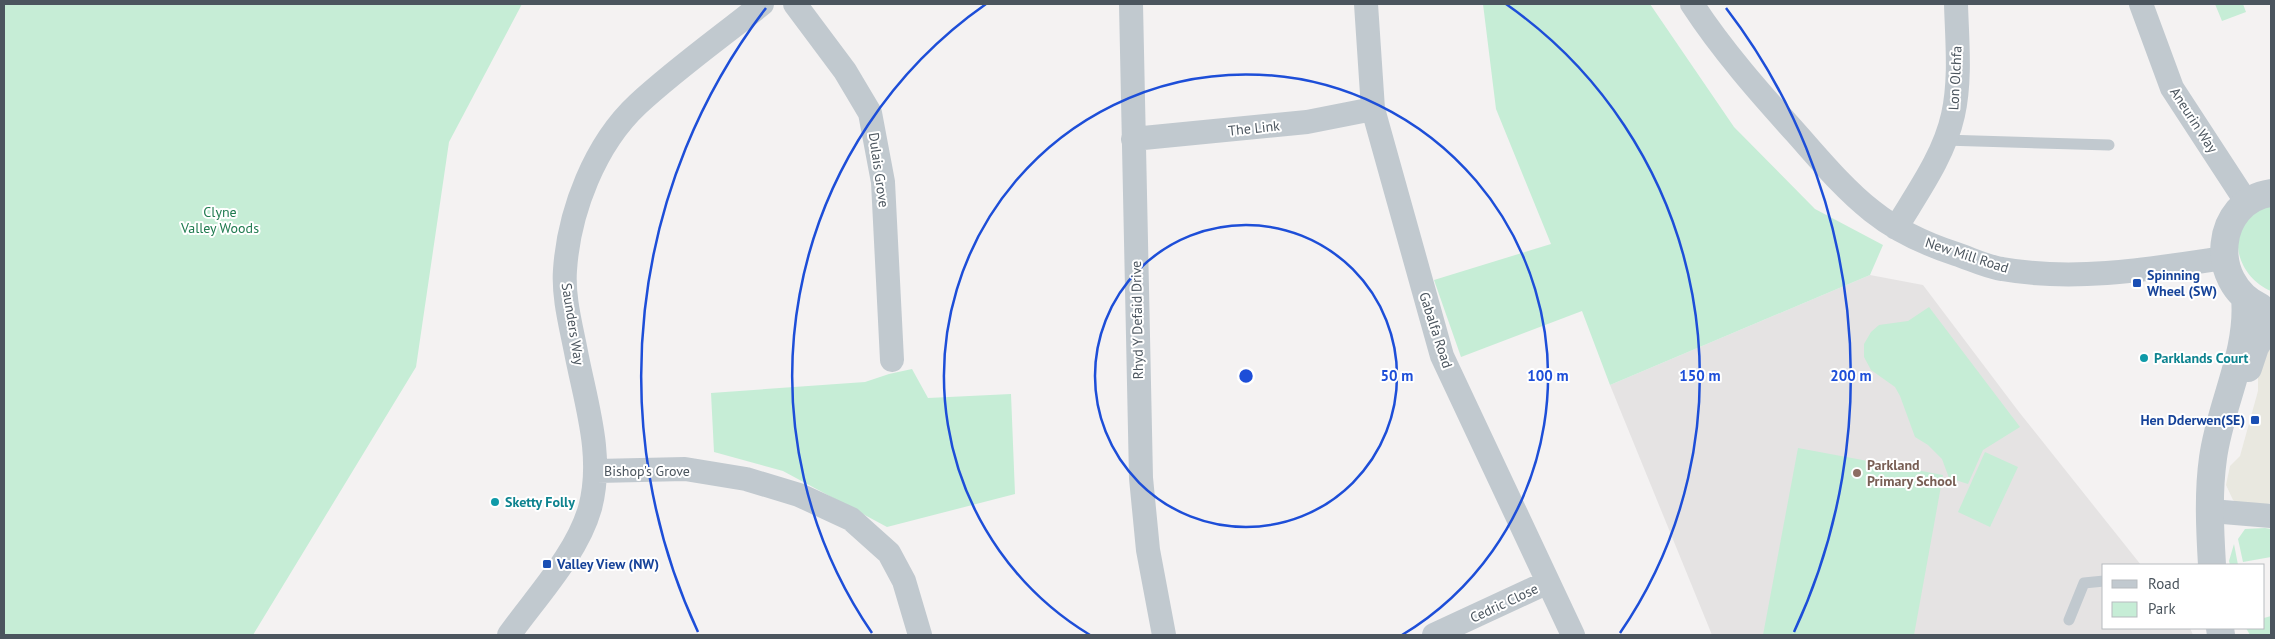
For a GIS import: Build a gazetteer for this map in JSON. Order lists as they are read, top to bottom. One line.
{"streets":{"street":["Lon Olchfa","Aneurin Way","The Link","Dulais Grove","New Mill Road","Rhyd Y Defaid Drive","Saunders Way","Gabalfa Road","Bishop's Grove","Cedric Close"]},"crossings":[["Lon Olchfa","New Mill Road"],["The Link","Rhyd Y Defaid Drive"],["The Link","Gabalfa Road"],["Saunders Way","Bishop's Grove"],["Gabalfa Road","Cedric Close"]],"parks":["Clyne Valley Woods"],"places":{"transit":["Spinning Wheel (SW)","Hen Dderwen(SE)","Valley View (NW)"],"other":["Parklands Court","Parkland Primary School","Sketty Folly"]},"legend":["Road","Park"],"rings":["50 m","100 m","150 m","200 m"]}
